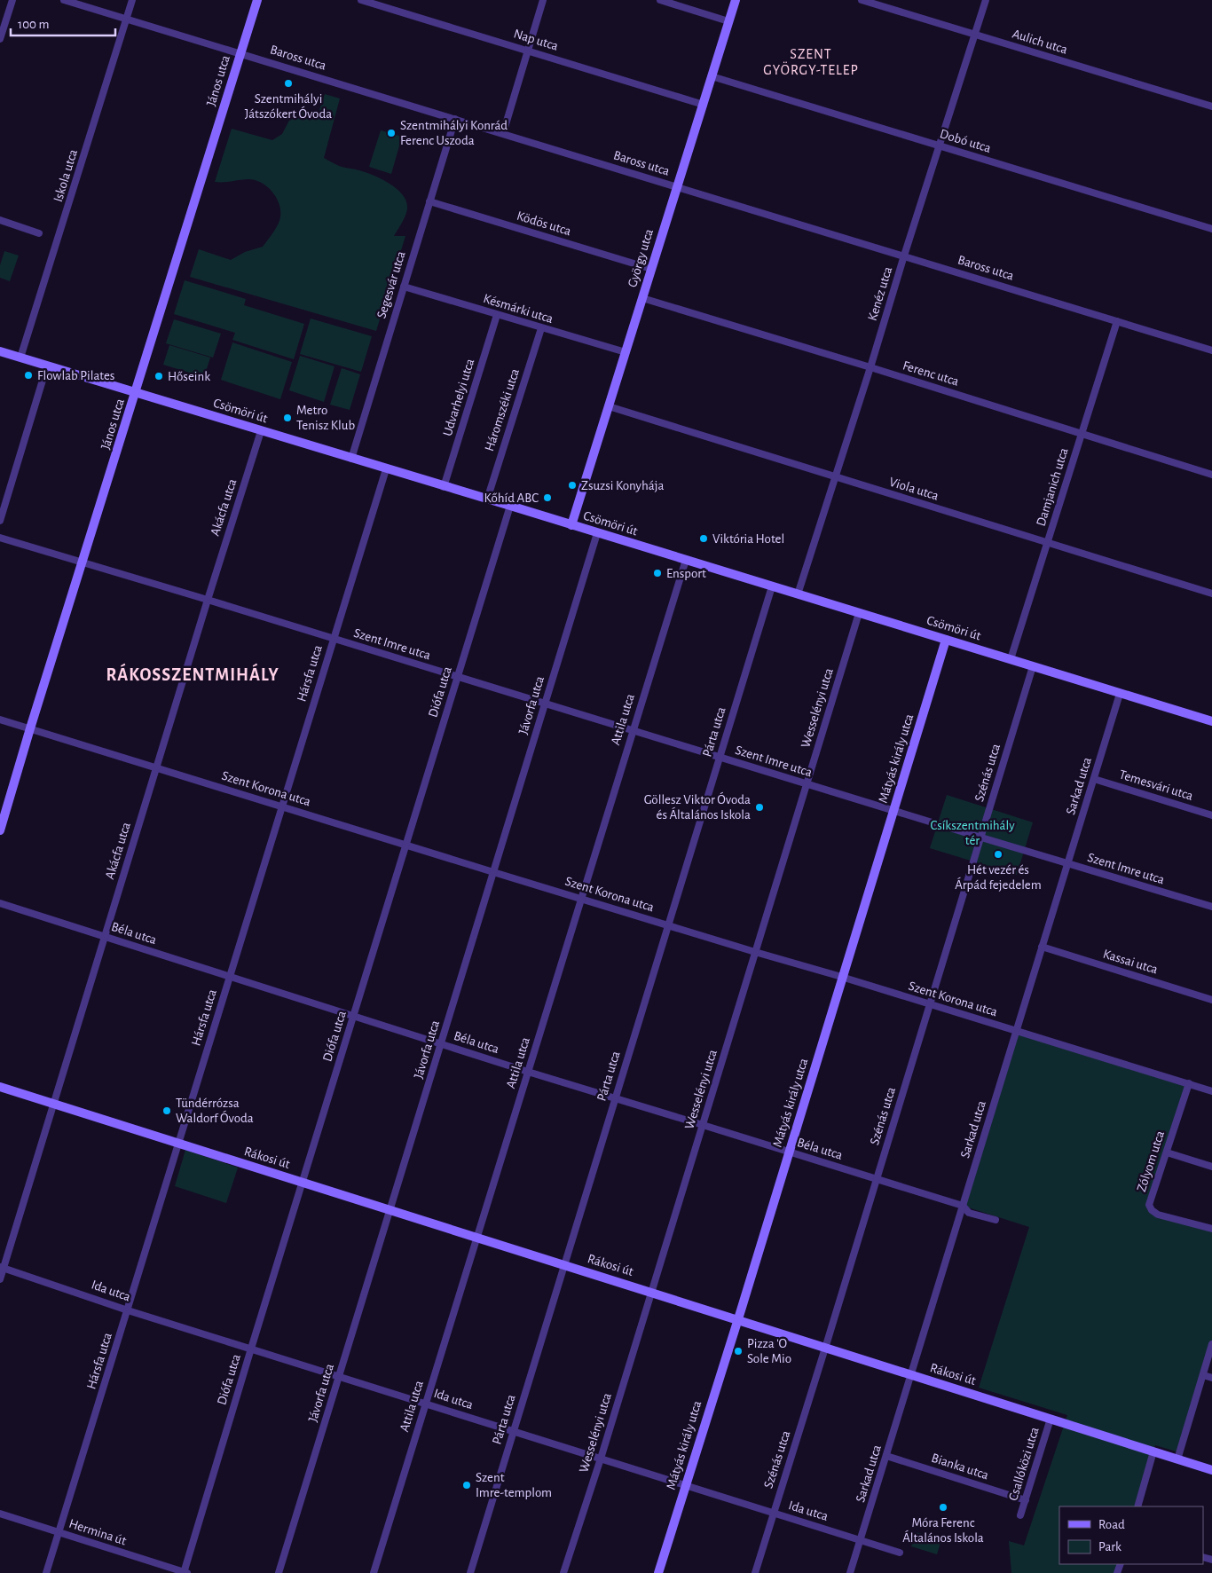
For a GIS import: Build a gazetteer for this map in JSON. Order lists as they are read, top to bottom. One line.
{"streets":{"main road":["János utca","György utca","Csömöri út","Mátyás király utca","Rákosi út"],"street":["Nap utca","Aulich utca","Baross utca","Dobó utca","Iskola utca","Ködös utca","Segesvár utca","Kenéz utca","Késmárki utca","Ferenc utca","Udvarhelyi utca","Háromszéki utca","Damjanich utca","Viola utca","Akácfa utca","Szent Imre utca","Hársfa utca","Diófa utca","Jávorfa utca","Wesselényi utca","Attila utca","Párta utca","Szénás utca","Temesvári utca","Sarkad utca","Szent Korona utca","Béla utca","Kassai utca","Zólyom utca","Ida utca","Csallóközi utca","Bianka utca","Hermina út"]},"crossings":[["Nap utca","György utca"],["Aulich utca","Kenéz utca"],["Baross utca","János utca"],["Baross utca","Iskola utca"],["Baross utca","György utca"],["Baross utca","Segesvár utca"],["Baross utca","Kenéz utca"],["Baross utca","Damjanich utca"],["János utca","Csömöri út"],["János utca","Szent Imre utca"],["János utca","Szent Korona utca"],["Dobó utca","György utca"],["Dobó utca","Kenéz utca"],["Iskola utca","Csömöri út"],["Ködös utca","György utca"],["Ködös utca","Segesvár utca"],["György utca","Késmárki utca"],["György utca","Ferenc utca"],["György utca","Csömöri út"],["György utca","Viola utca"],["Segesvár utca","Késmárki utca"],["Segesvár utca","Csömöri út"],["Kenéz utca","Ferenc utca"],["Kenéz utca","Csömöri út"],["Kenéz utca","Viola utca"],["Késmárki utca","Udvarhelyi utca"],["Késmárki utca","Háromszéki utca"],["Ferenc utca","Damjanich utca"],["Udvarhelyi utca","Csömöri út"],["Háromszéki utca","Csömöri út"],["Csömöri út","Damjanich utca"],["Csömöri út","Akácfa utca"],["Csömöri út","Hársfa utca"],["Csömöri út","Diófa utca"],["Csömöri út","Jávorfa utca"],["Csömöri út","Wesselényi utca"],["Csömöri út","Attila utca"],["Csömöri út","Párta utca"],["Csömöri út","Mátyás király utca"],["Csömöri út","Szénás utca"],["Csömöri út","Sarkad utca"],["Damjanich utca","Viola utca"],["Akácfa utca","Szent Imre utca"],["Akácfa utca","Szent Korona utca"],["Akácfa utca","Béla utca"],["Akácfa utca","Rákosi út"],["Akácfa utca","Ida utca"],["Szent Imre utca","Hársfa utca"],["Szent Imre utca","Diófa utca"],["Szent Imre utca","Jávorfa utca"],["Szent Imre utca","Wesselényi utca"],["Szent Imre utca","Attila utca"],["Szent Imre utca","Párta utca"],["Szent Imre utca","Mátyás király utca"],["Szent Imre utca","Szénás utca"],["Szent Imre utca","Sarkad utca"],["Hársfa utca","Szent Korona utca"],["Hársfa utca","Béla utca"],["Hársfa utca","Rákosi út"],["Hársfa utca","Ida utca"],["Hársfa utca","Hermina út"],["Diófa utca","Szent Korona utca"],["Diófa utca","Béla utca"],["Diófa utca","Rákosi út"],["Diófa utca","Ida utca"],["Diófa utca","Hermina út"],["Jávorfa utca","Szent Korona utca"],["Jávorfa utca","Béla utca"],["Jávorfa utca","Rákosi út"],["Jávorfa utca","Ida utca"],["Wesselényi utca","Szent Korona utca"],["Wesselényi utca","Béla utca"],["Wesselényi utca","Rákosi út"],["Wesselényi utca","Ida utca"],["Attila utca","Szent Korona utca"],["Attila utca","Béla utca"],["Attila utca","Rákosi út"],["Attila utca","Ida utca"],["Párta utca","Szent Korona utca"],["Párta utca","Béla utca"],["Párta utca","Rákosi út"],["Párta utca","Ida utca"],["Mátyás király utca","Szent Korona utca"],["Mátyás király utca","Béla utca"],["Mátyás király utca","Rákosi út"],["Mátyás király utca","Ida utca"],["Szénás utca","Szent Korona utca"],["Szénás utca","Béla utca"],["Szénás utca","Rákosi út"],["Szénás utca","Ida utca"],["Temesvári utca","Sarkad utca"],["Sarkad utca","Szent Korona utca"],["Sarkad utca","Béla utca"],["Sarkad utca","Kassai utca"],["Sarkad utca","Rákosi út"],["Sarkad utca","Ida utca"],["Sarkad utca","Bianka utca"],["Szent Korona utca","Zólyom utca"],["Rákosi út","Csallóközi utca"],["Csallóközi utca","Bianka utca"]],"districts":["SZENT GYÖRGY-TELEP","RÁKOSSZENTMIHÁLY"],"parks":["Csíkszentmihály tér"],"places":["Szentmihályi Játszókert Óvoda","Szentmihályi Konrád Ferenc Uszoda","Flowlab Pilates","Hőseink","Metro Tenisz Klub","Zsuzsi Konyhája","Kőhíd ABC","Viktória Hotel","Ensport","Göllesz Viktor Óvoda és Általános Iskola","Hét vezér és Árpád fejedelem","Tündérrózsa Waldorf Óvoda","Pizza 'O Sole Mio","Szent Imre-templom","Móra Ferenc Általános Iskola"],"legend":["Road","Park"],"scale_bar":"100 m"}
